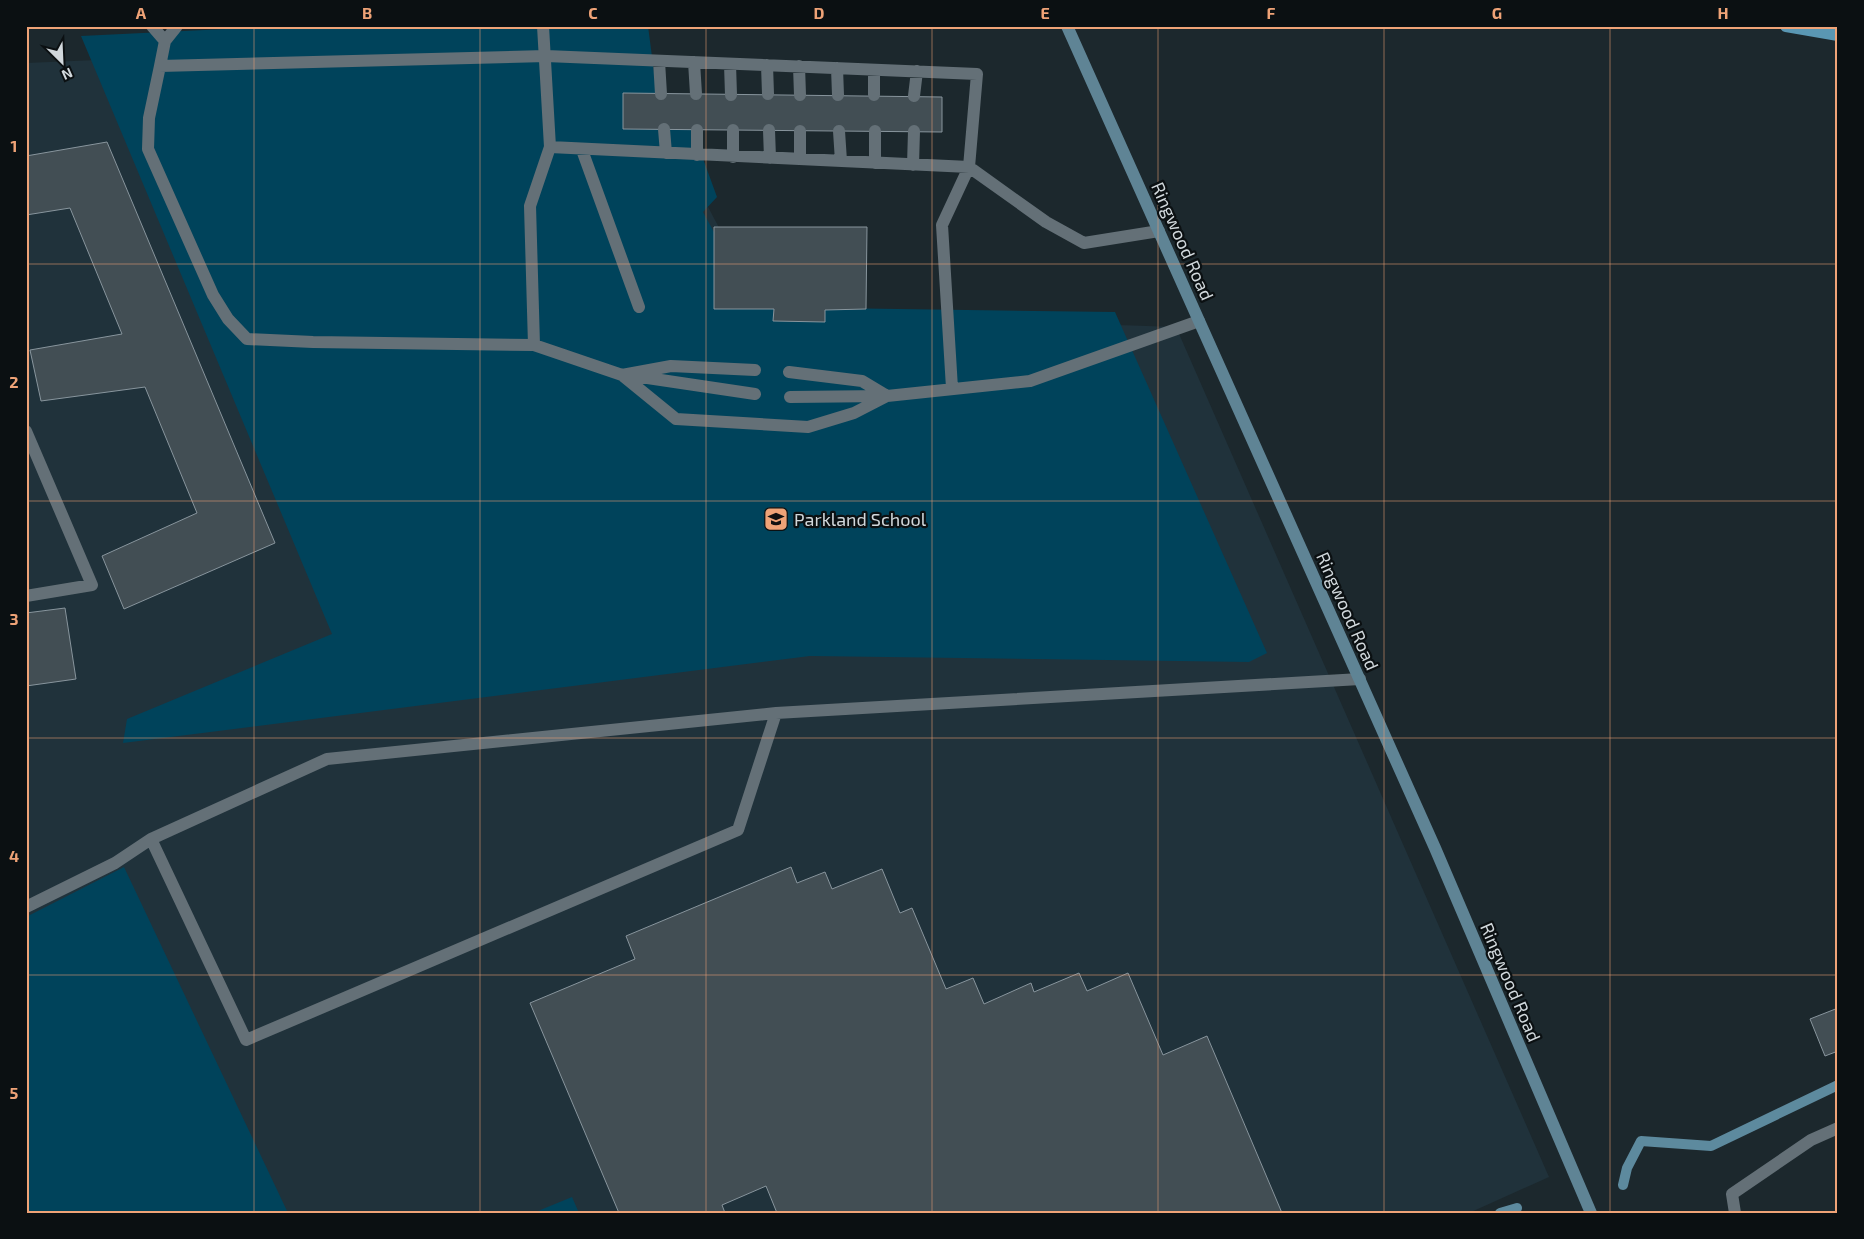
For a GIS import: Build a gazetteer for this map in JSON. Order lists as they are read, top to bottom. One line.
{"streets":{"street":["Ringwood Road"]},"places":{"school or university":["Parkland School"]},"north":"bottom right","grid":{"columns":["A","B","C","D","E","F","G","H"],"rows":["1","2","3","4","5"]}}
